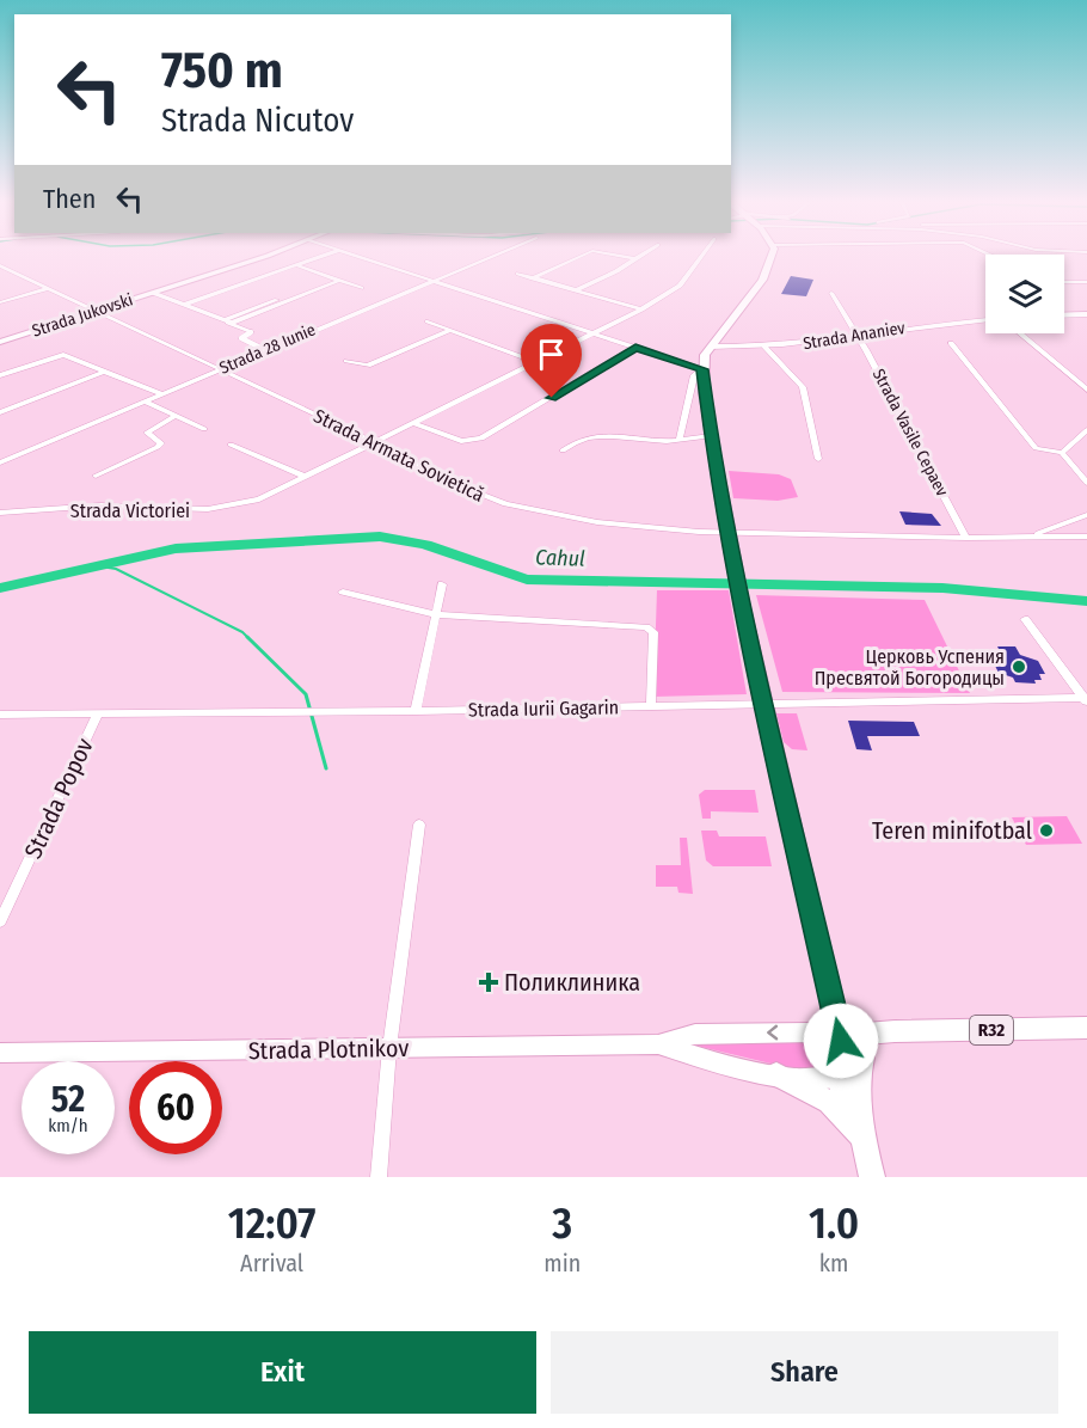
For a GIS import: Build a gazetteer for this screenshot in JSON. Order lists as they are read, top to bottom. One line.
{"streets":{"main road":["Strada Jukovski","R32","Strada Plotnikov"],"street":["Strada Ananiev","Strada 28 Iunie","Strada Vasile Cepaev","Strada Armata Sovietică","Strada Victoriei","Strada Iurii Gagarin","Strada Popov"]},"crossings":[["Strada Jukovski","Strada Armata Sovietică"],["Strada Ananiev","Strada Vasile Cepaev"],["Strada 28 Iunie","Strada Armata Sovietică"],["Strada Vasile Cepaev","Strada Armata Sovietică"],["Strada Armata Sovietică","Strada Victoriei"],["Strada Iurii Gagarin","Strada Popov"],["R32","Strada Plotnikov"]],"water":["Cahul"],"places":{"other":["Церковь Успения Пресвятой Богородицы","Teren minifotbal"],"health":["Поликлиника"]},"page":{"turn":["750 m","Strada Nicutov"],"then":"Then","speed":"52 km/h","limit":"60","eta":["12:07","Arrival","3","min","1.0","km"],"buttons":["Exit","Share"]}}
